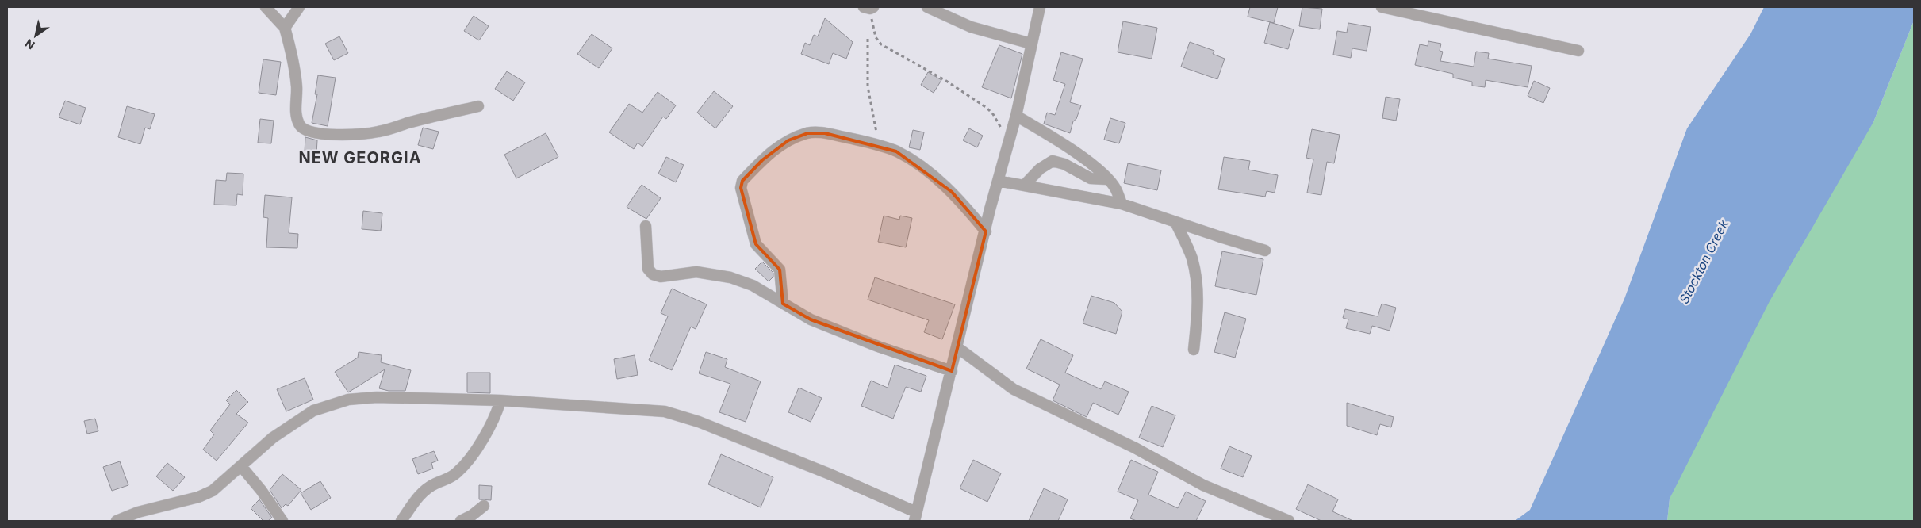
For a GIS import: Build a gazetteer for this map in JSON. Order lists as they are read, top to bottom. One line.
{"districts":["NEW GEORGIA"],"water":["Stockton Creek"],"north":"bottom left"}
